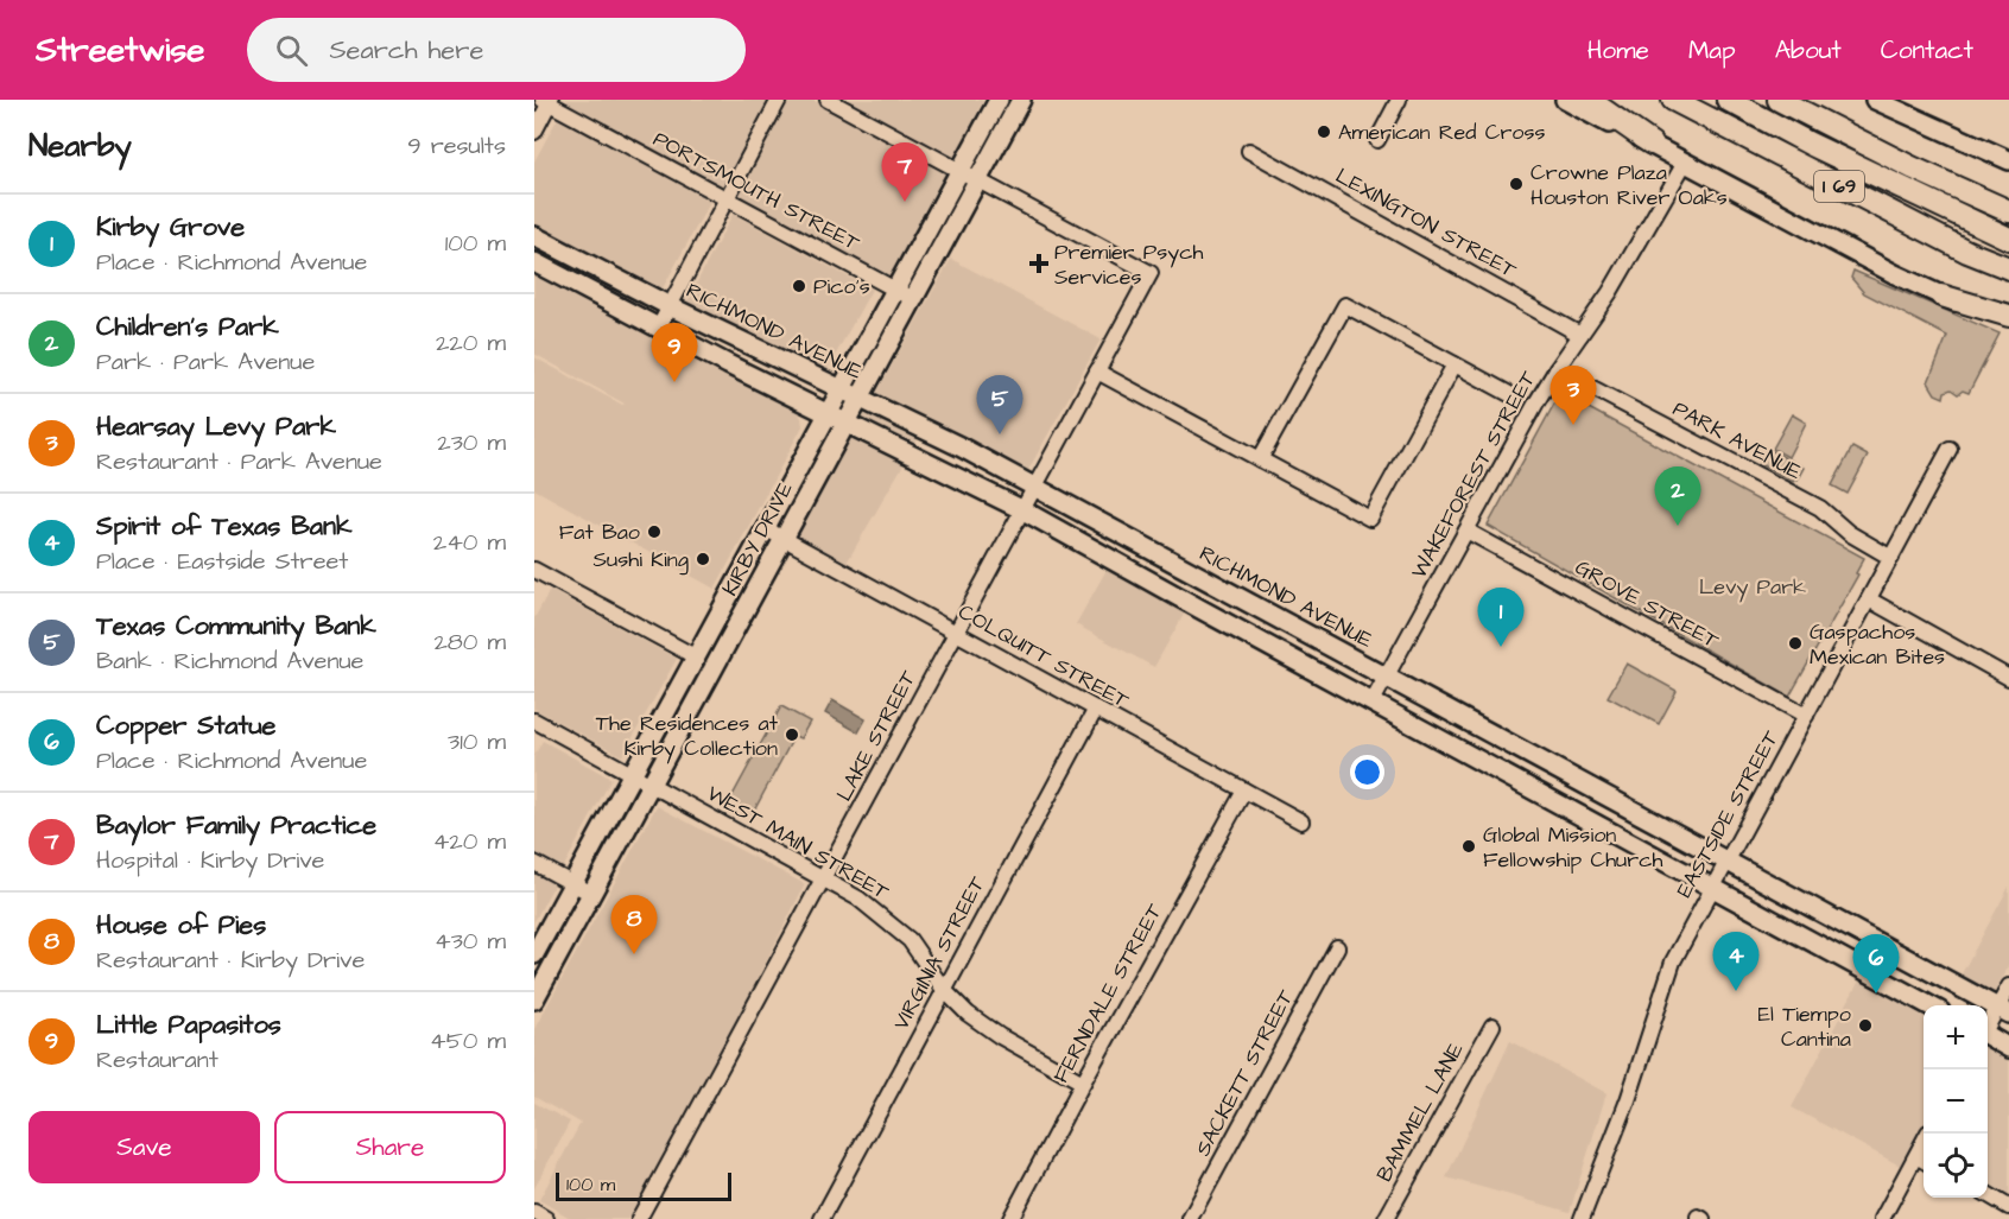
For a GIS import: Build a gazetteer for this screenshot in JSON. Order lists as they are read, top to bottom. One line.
{"streets":{"highway":["I 69"],"main road":["RICHMOND AVENUE","KIRBY DRIVE"],"street":["PORTSMOUTH STREET","LEXINGTON STREET","PARK AVENUE","WAKEFOREST STREET","GROVE STREET","COLQUITT STREET","LAKE STREET","EASTSIDE STREET","WEST MAIN STREET","VIRGINIA STREET","FERNDALE STREET","SACKETT STREET","BAMMEL LANE"]},"crossings":[["PORTSMOUTH STREET","KIRBY DRIVE"],["LEXINGTON STREET","WAKEFOREST STREET"],["RICHMOND AVENUE","WAKEFOREST STREET"],["RICHMOND AVENUE","KIRBY DRIVE"],["RICHMOND AVENUE","LAKE STREET"],["RICHMOND AVENUE","EASTSIDE STREET"],["PARK AVENUE","WAKEFOREST STREET"],["PARK AVENUE","EASTSIDE STREET"],["WAKEFOREST STREET","GROVE STREET"],["KIRBY DRIVE","COLQUITT STREET"],["KIRBY DRIVE","LAKE STREET"],["KIRBY DRIVE","WEST MAIN STREET"],["GROVE STREET","EASTSIDE STREET"],["COLQUITT STREET","LAKE STREET"],["COLQUITT STREET","VIRGINIA STREET"],["COLQUITT STREET","FERNDALE STREET"],["LAKE STREET","WEST MAIN STREET"],["WEST MAIN STREET","VIRGINIA STREET"],["WEST MAIN STREET","FERNDALE STREET"]],"parks":["Levy Park"],"places":{"other":["American Red Cross","Crowne Plaza Houston River Oaks","Pico's","Fat Bao","Sushi King","Gaspachos Mexican Bites","The Residences at Kirby Collection","Global Mission Fellowship Church","El Tiempo Cantina"],"health":["Premier Psych Services"]},"scale_bar":"100 m","page":{"header":"Streetwise","search":"Search here","nav":["Home","Map","About","Contact"],"heading":["Nearby","9 results"],"pins":["7","9","3","5","2","1","8","4","6"],"list":[{"mark":"1","name":"Kirby Grove","note":"Place · Richmond Avenue","value":"100 m"},{"mark":"2","name":"Children's Park","note":"Park · Park Avenue","value":"220 m"},{"mark":"3","name":"Hearsay Levy Park","note":"Restaurant · Park Avenue","value":"230 m"},{"mark":"4","name":"Spirit of Texas Bank","note":"Place · Eastside Street","value":"240 m"},{"mark":"5","name":"Texas Community Bank","note":"Bank · Richmond Avenue","value":"280 m"},{"mark":"6","name":"Copper Statue","note":"Place · Richmond Avenue","value":"310 m"},{"mark":"7","name":"Baylor Family Practice","note":"Hospital · Kirby Drive","value":"420 m"},{"mark":"8","name":"House of Pies","note":"Restaurant · Kirby Drive","value":"430 m"},{"mark":"9","name":"Little Papasitos","note":"Restaurant","value":"450 m"}],"map_buttons":["+","−"],"buttons":["Save","Share"],"scale":"100 m"}}
